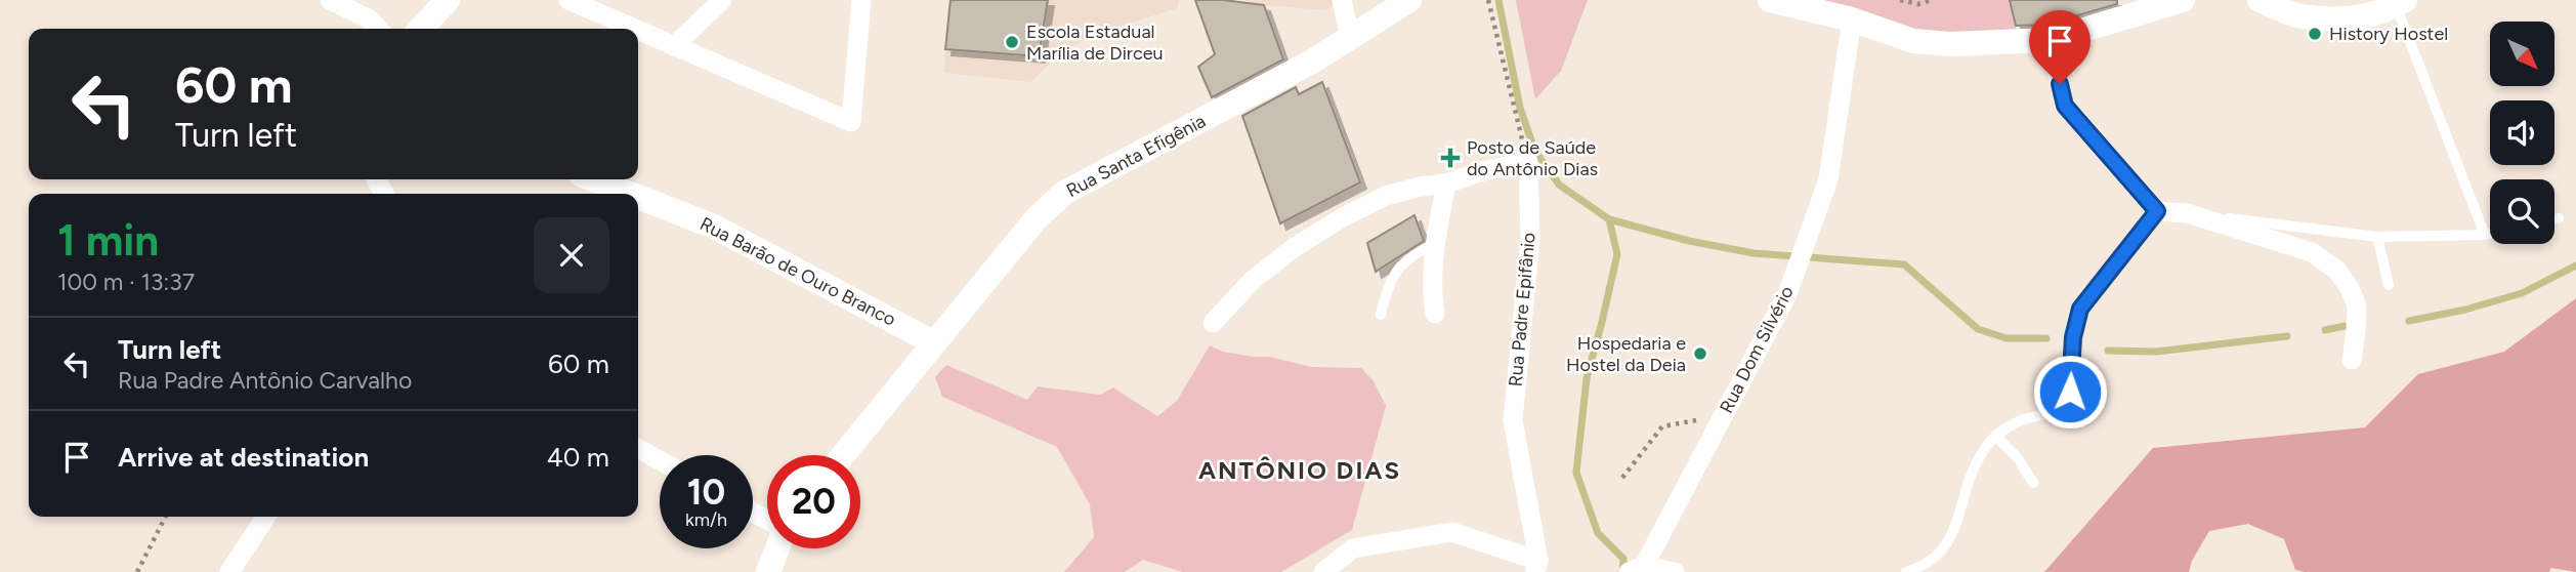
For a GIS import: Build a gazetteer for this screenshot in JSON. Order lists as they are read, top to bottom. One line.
{"streets":{"street":["Rua Santa Efigênia","Rua Barão de Ouro Branco","Rua Padre Epifânio","Rua Dom Silvério"]},"crossings":[["Rua Santa Efigênia","Rua Barão de Ouro Branco"]],"districts":["ANTÔNIO DIAS"],"places":{"other":["History Hostel","Escola Estadual Marília de Dirceu","Hospedaria e Hostel da Deia"],"health":["Posto de Saúde do Antônio Dias"]},"north":"bottom right","page":{"turn":["60 m","Turn left"],"heading":["1 min","100 m · 13:37"],"list":[{"name":"Turn left","note":"Rua Padre Antônio Carvalho","value":"60 m"},{"name":"Arrive at destination","value":"40 m"}],"speed":"10 km/h","limit":"20"}}
